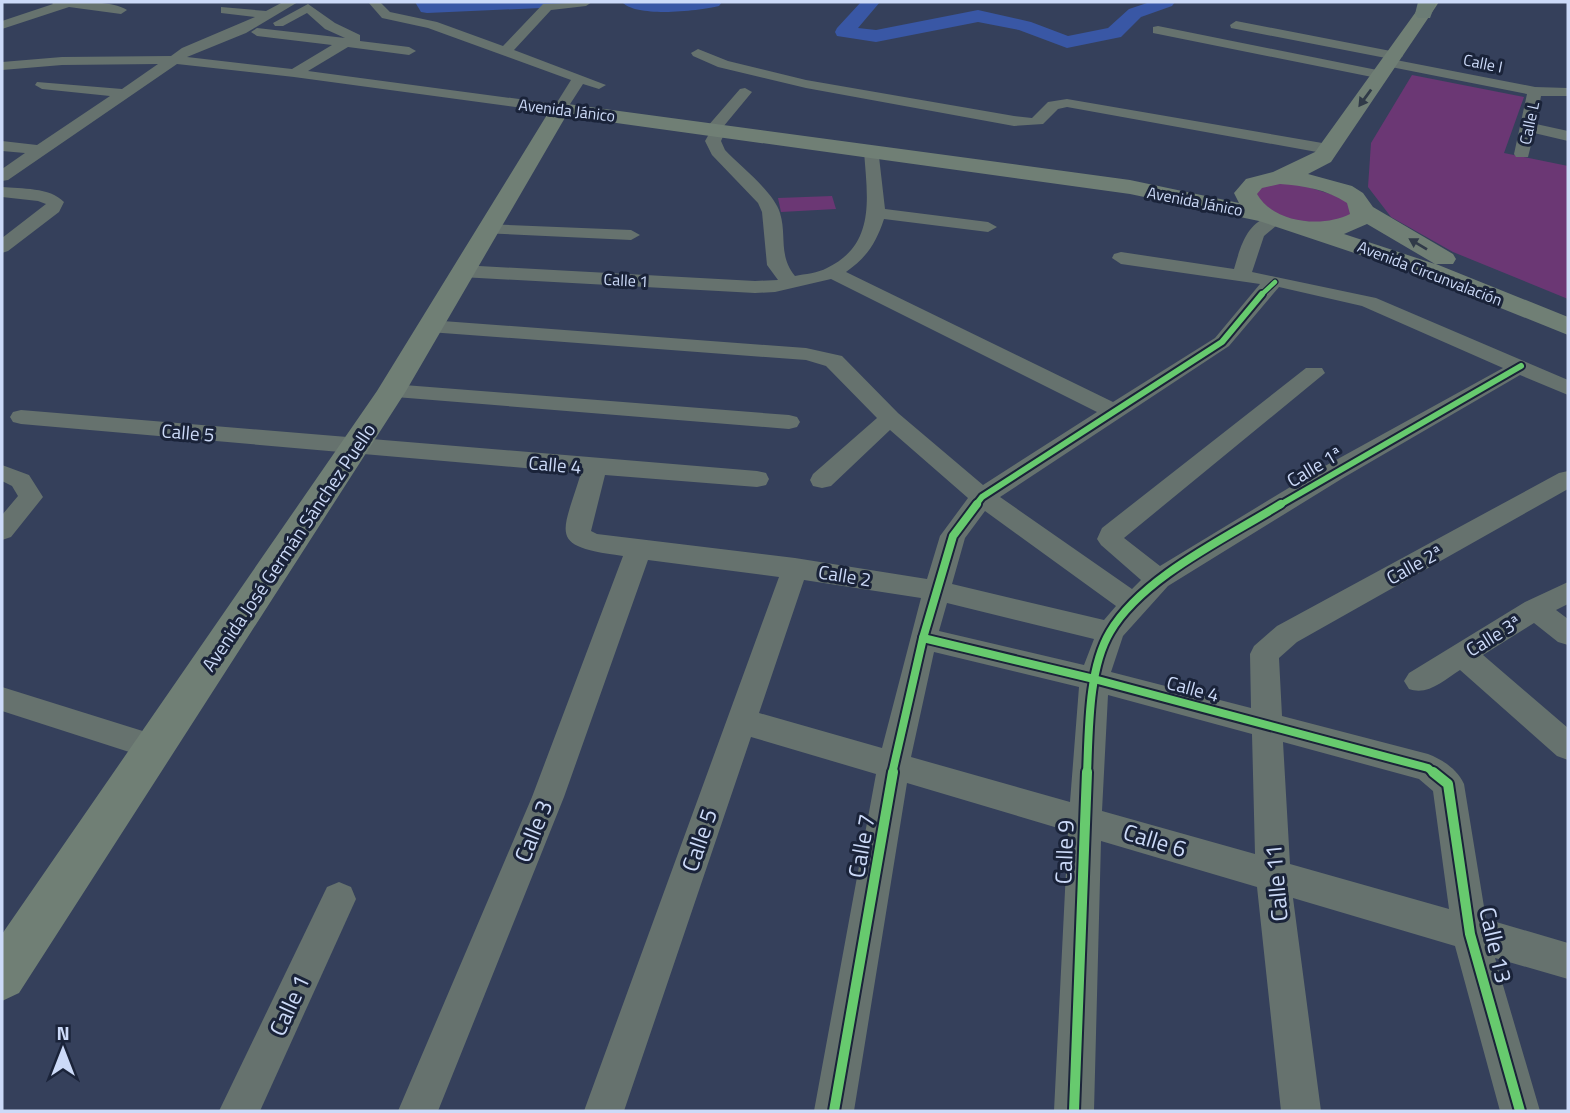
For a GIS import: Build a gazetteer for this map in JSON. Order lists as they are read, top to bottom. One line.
{"streets":{"main road":["Avenida Jánico","Avenida Circunvalación","Avenida José Germán Sánchez Puello"],"street":["Calle I","Calle L","Calle 1","Calle 5","Calle 4","Calle 1ª","Calle 2ª","Calle 2","Calle 3ª","Calle 3","Calle 6","Calle 7","Calle 9","Calle 11","Calle 13"]},"crossings":[["Calle I","Calle L"],["Avenida Jánico","Avenida Circunvalación"],["Avenida Jánico","Avenida José Germán Sánchez Puello"],["Calle 1","Avenida José Germán Sánchez Puello"],["Calle 5","Calle 4"],["Calle 5","Avenida José Germán Sánchez Puello"],["Calle 5","Calle 2"],["Calle 5","Calle 6"],["Calle 4","Avenida José Germán Sánchez Puello"],["Calle 4","Calle 2"],["Calle 4","Calle 7"],["Calle 4","Calle 9"],["Calle 4","Calle 11"],["Calle 4","Calle 13"],["Calle 1ª","Calle 9"],["Calle 2ª","Calle 11"],["Calle 2","Calle 3"],["Calle 2","Calle 7"],["Calle 2","Calle 9"],["Calle 6","Calle 7"],["Calle 6","Calle 9"],["Calle 6","Calle 11"],["Calle 6","Calle 13"]],"north":"top"}
